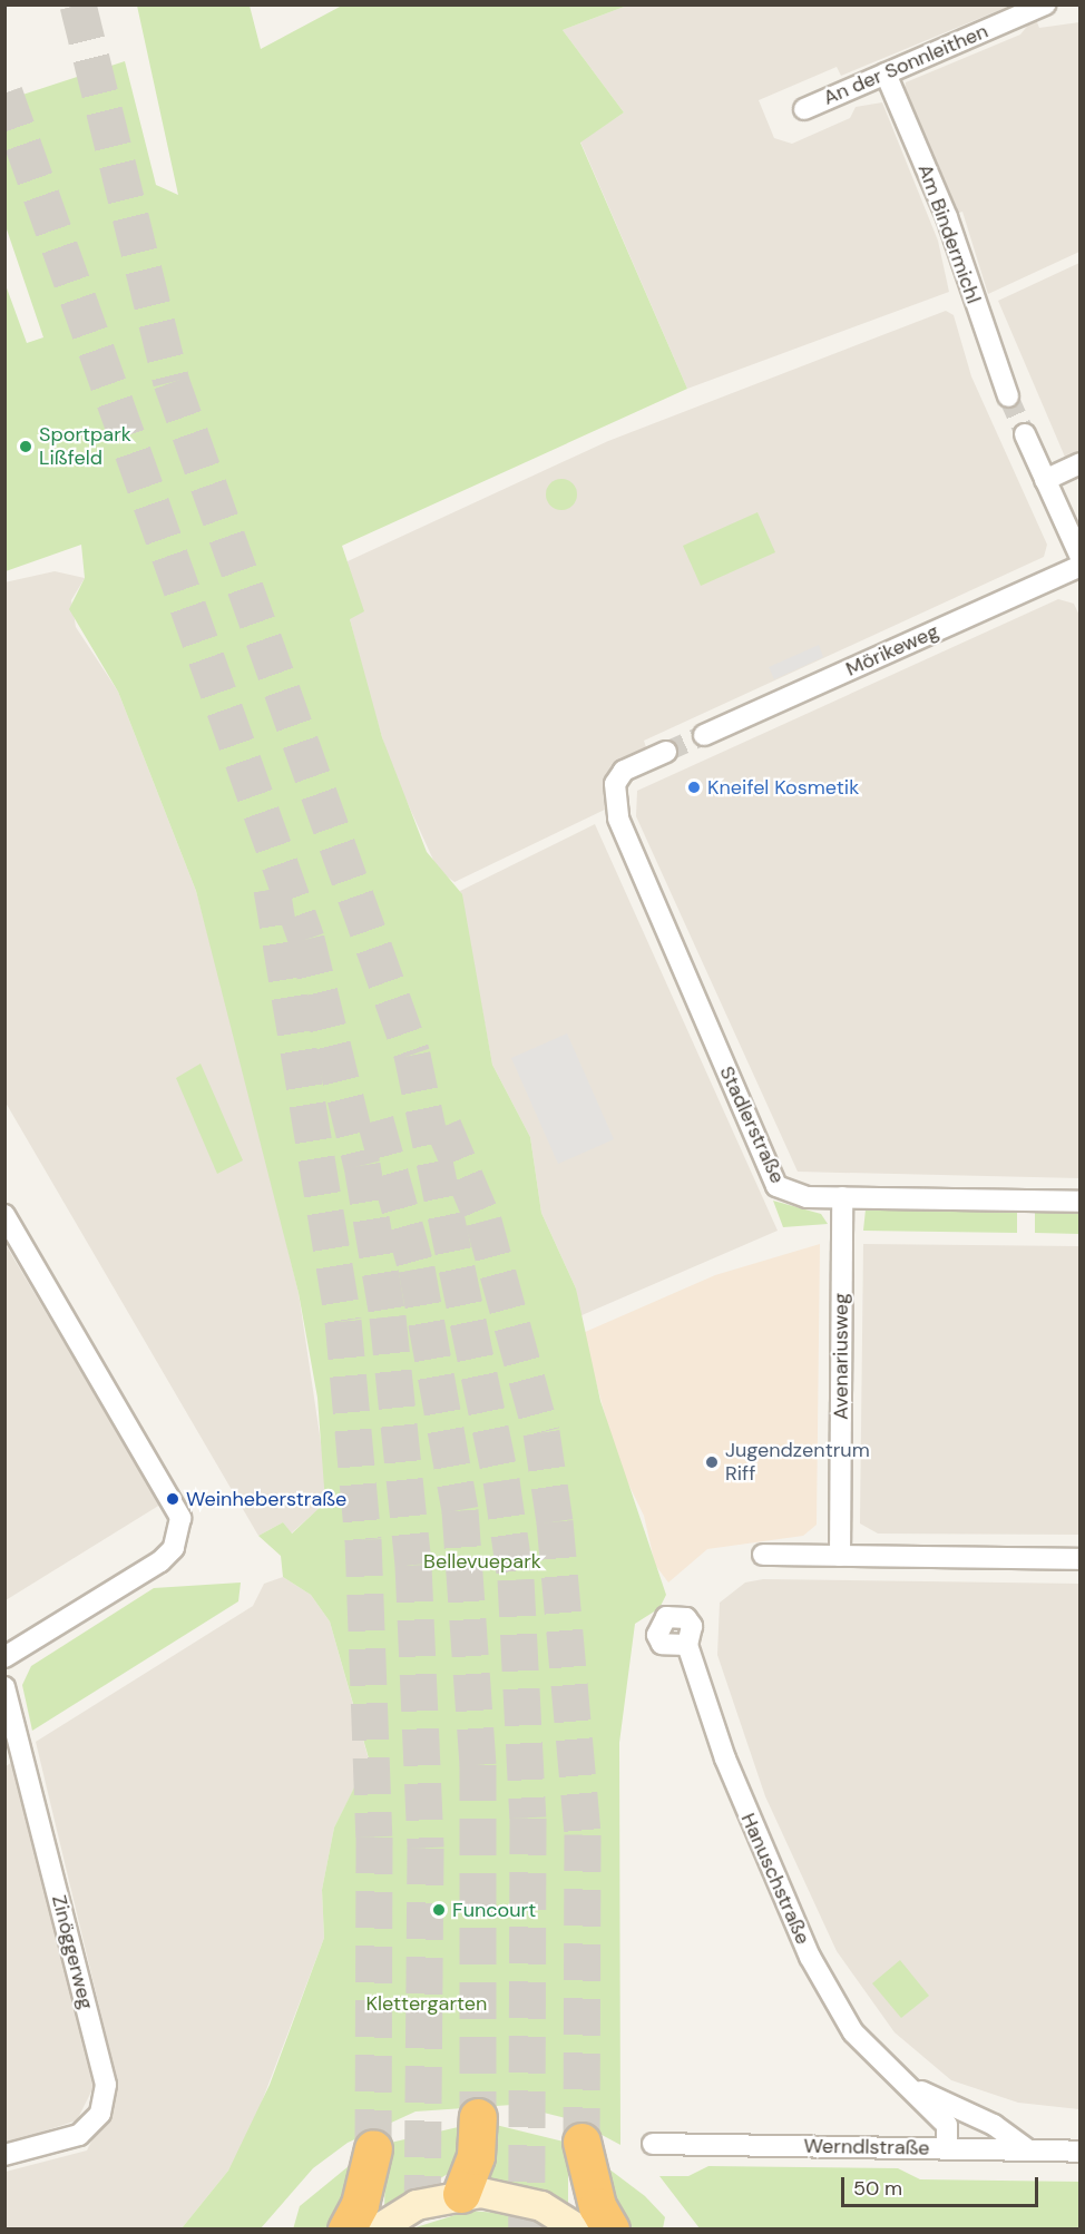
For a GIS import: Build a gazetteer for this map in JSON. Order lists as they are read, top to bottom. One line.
{"streets":{"street":["An der Sonnleithen","Am Bindermichl","Mörikeweg","Stadlerstraße","Avenariusweg","Hanuschstraße","Zinöggerweg","Werndlstraße"]},"crossings":[["An der Sonnleithen","Am Bindermichl"],["Stadlerstraße","Avenariusweg"],["Hanuschstraße","Werndlstraße"]],"parks":["Bellevuepark","Klettergarten"],"places":["Sportpark Lißfeld","Kneifel Kosmetik","Jugendzentrum Riff","Weinheberstraße","Funcourt"],"scale_bar":"50 m"}
